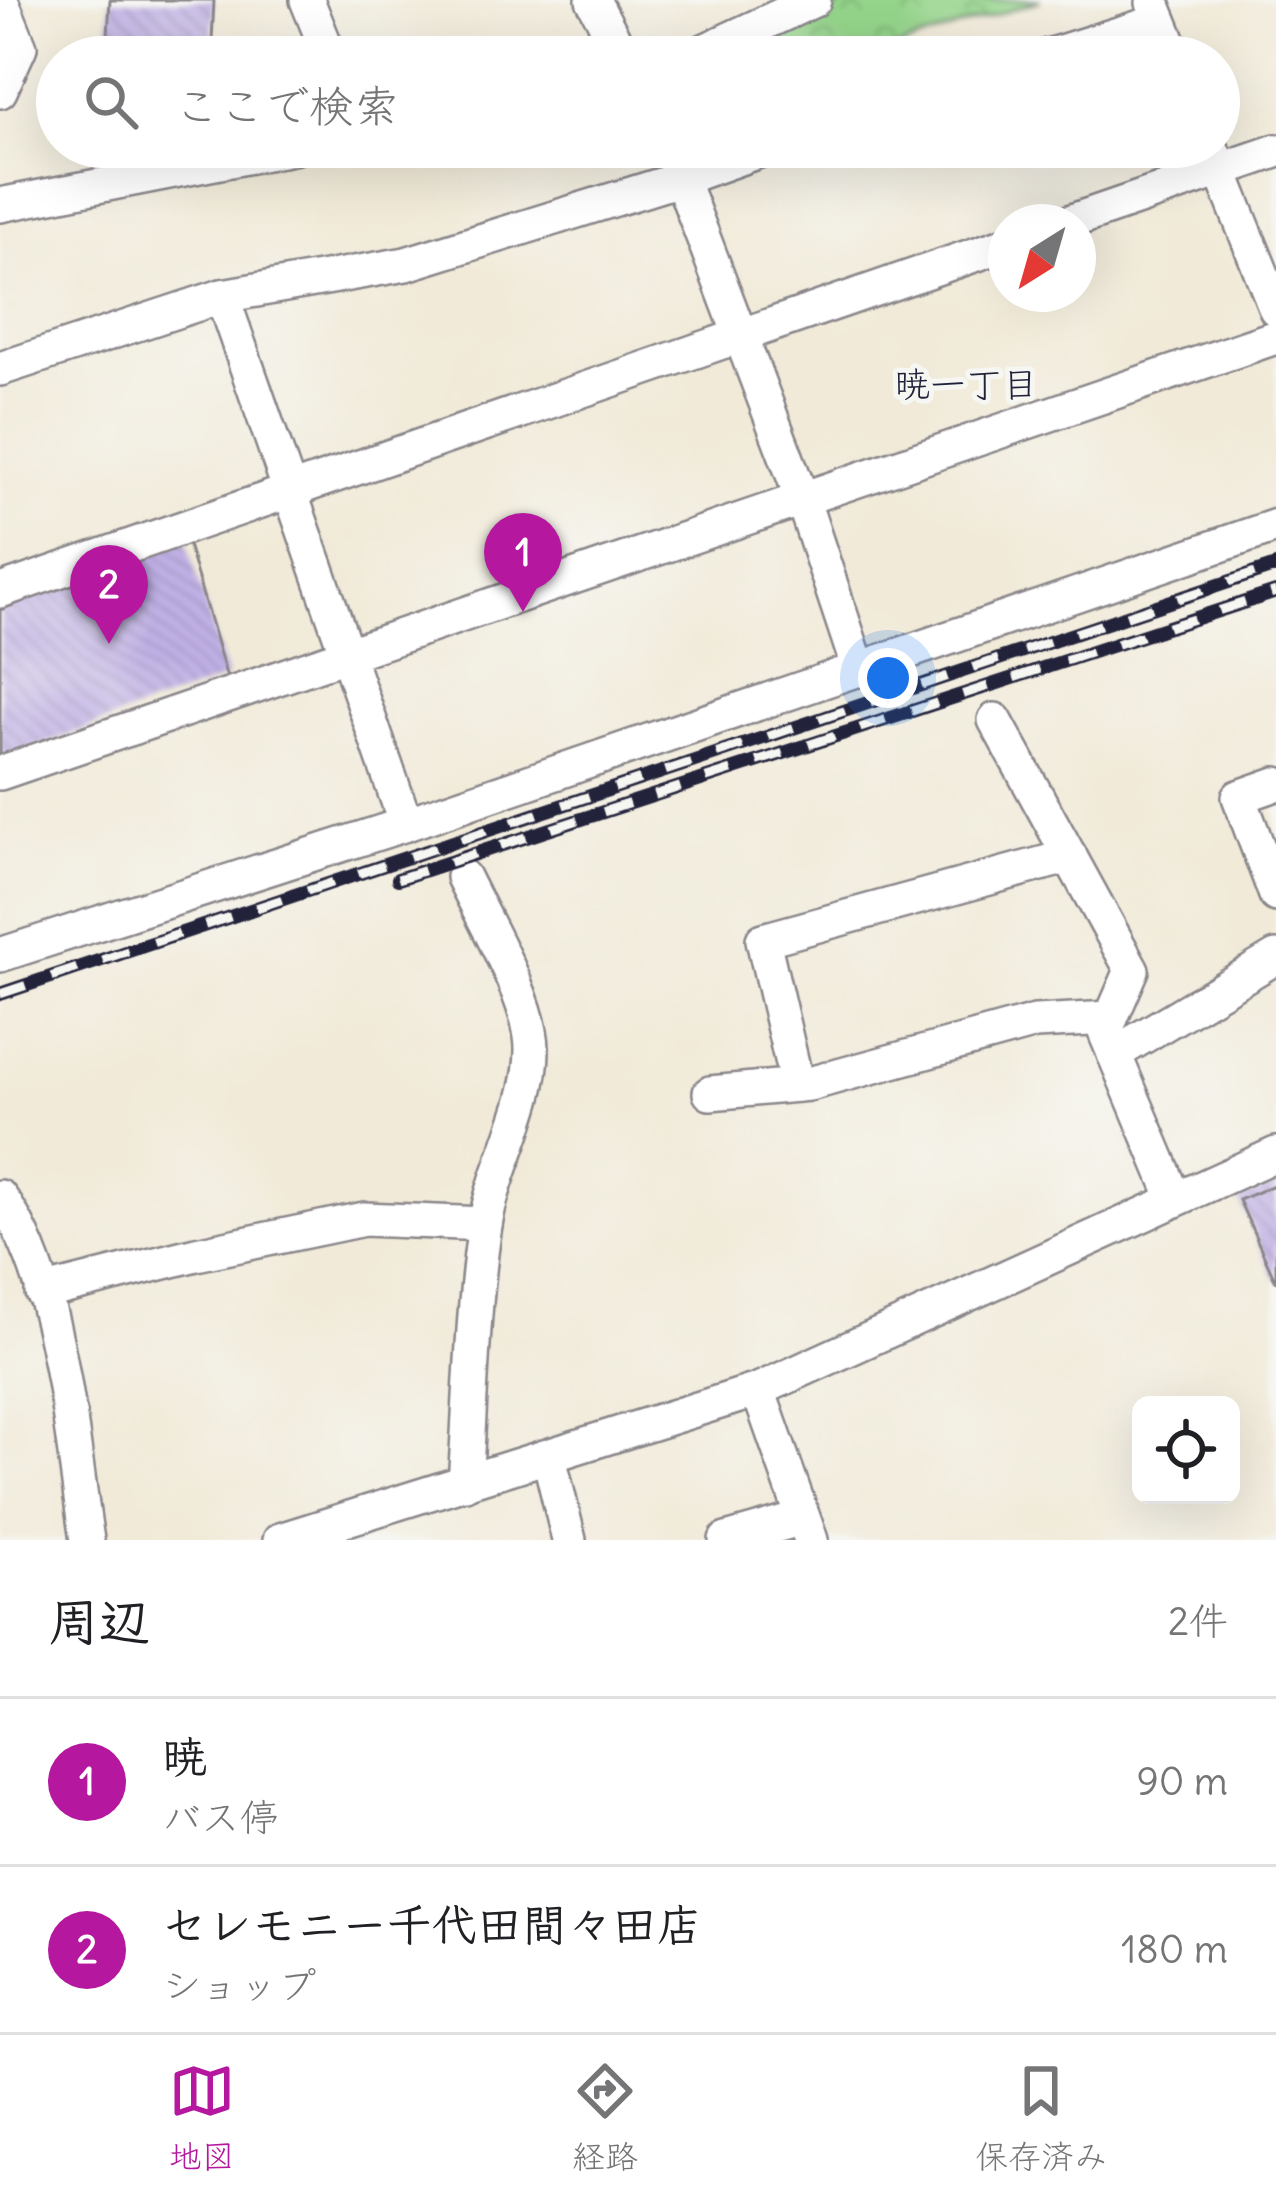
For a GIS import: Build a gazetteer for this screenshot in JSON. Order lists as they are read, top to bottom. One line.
{"districts":["暁一丁目"],"north":"bottom left","page":{"search":"ここで検索","pins":["1","2"],"heading":["周辺","2件"],"list":[{"mark":"1","name":"暁","note":"バス停","value":"90 m"},{"mark":"2","name":"セレモニー千代田間々田店","note":"ショップ","value":"180 m"}],"nav":["地図","経路","保存済み"]}}
